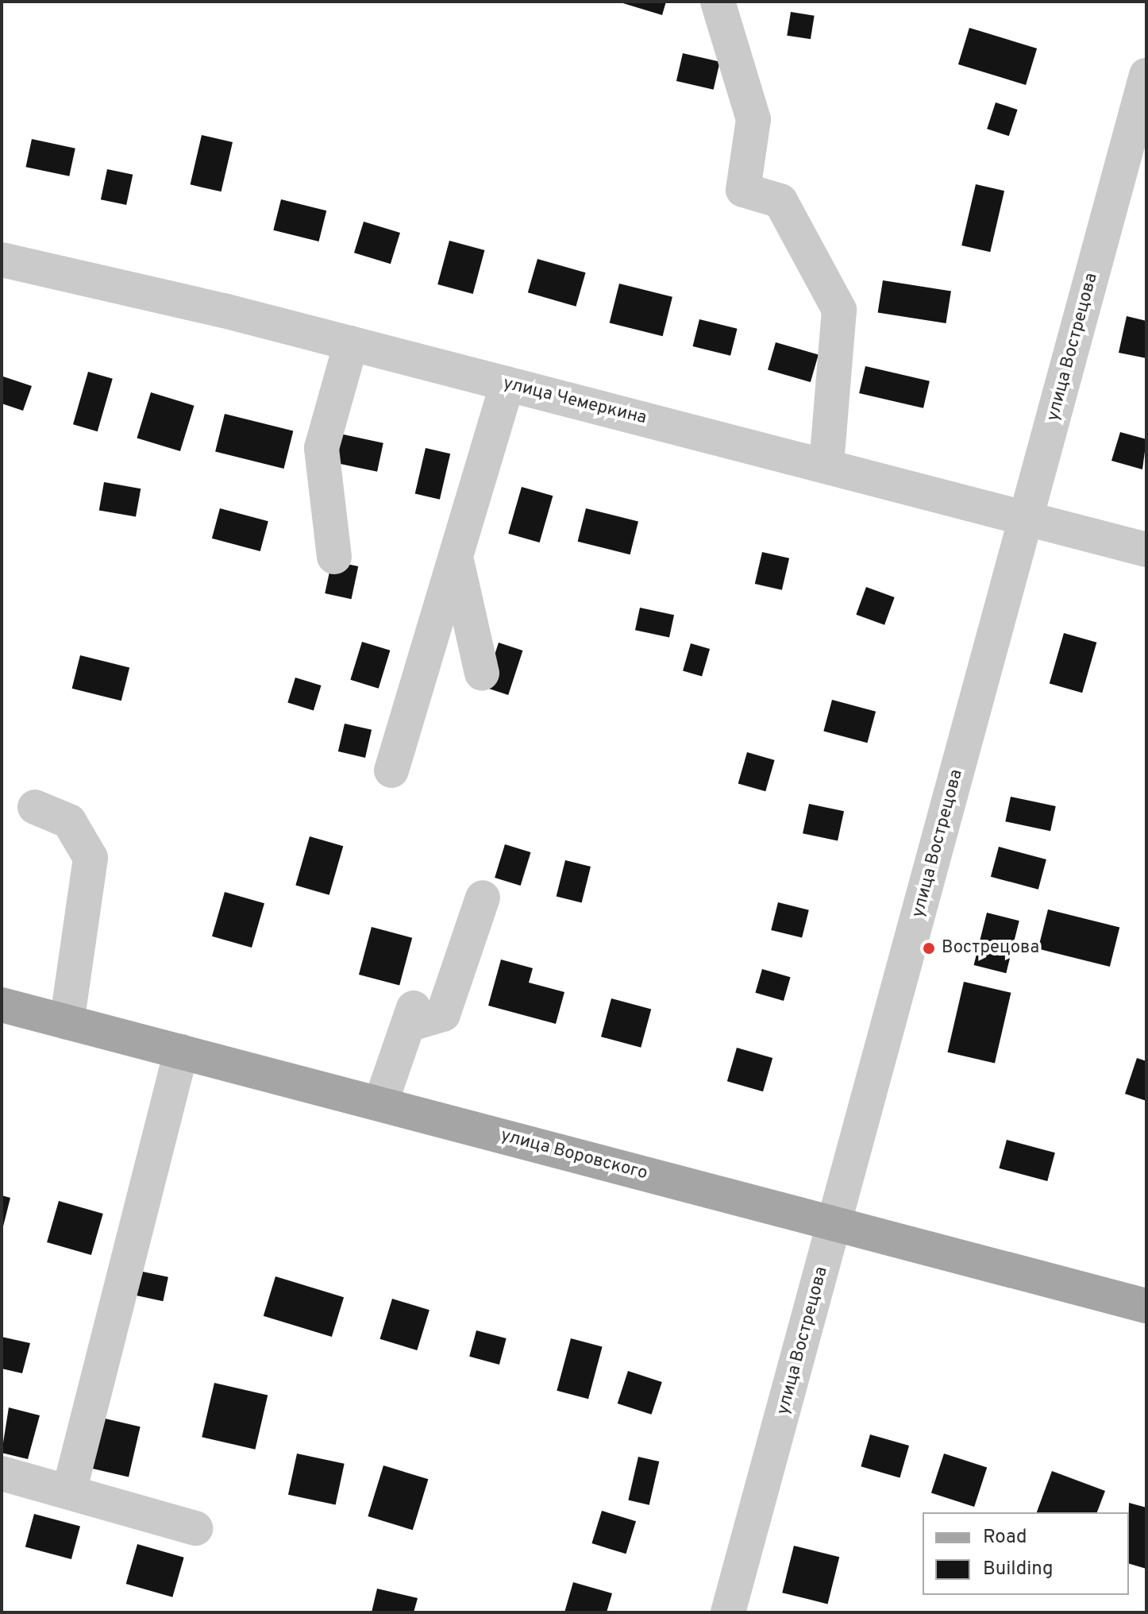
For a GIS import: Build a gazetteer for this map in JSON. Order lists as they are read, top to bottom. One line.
{"streets":{"main road":["улица Воровского"],"street":["улица Вострецова","улица Чемеркина"]},"crossings":[["улица Вострецова","улица Чемеркина"],["улица Вострецова","улица Воровского"]],"places":["Вострецова"],"legend":["Road","Building"]}
